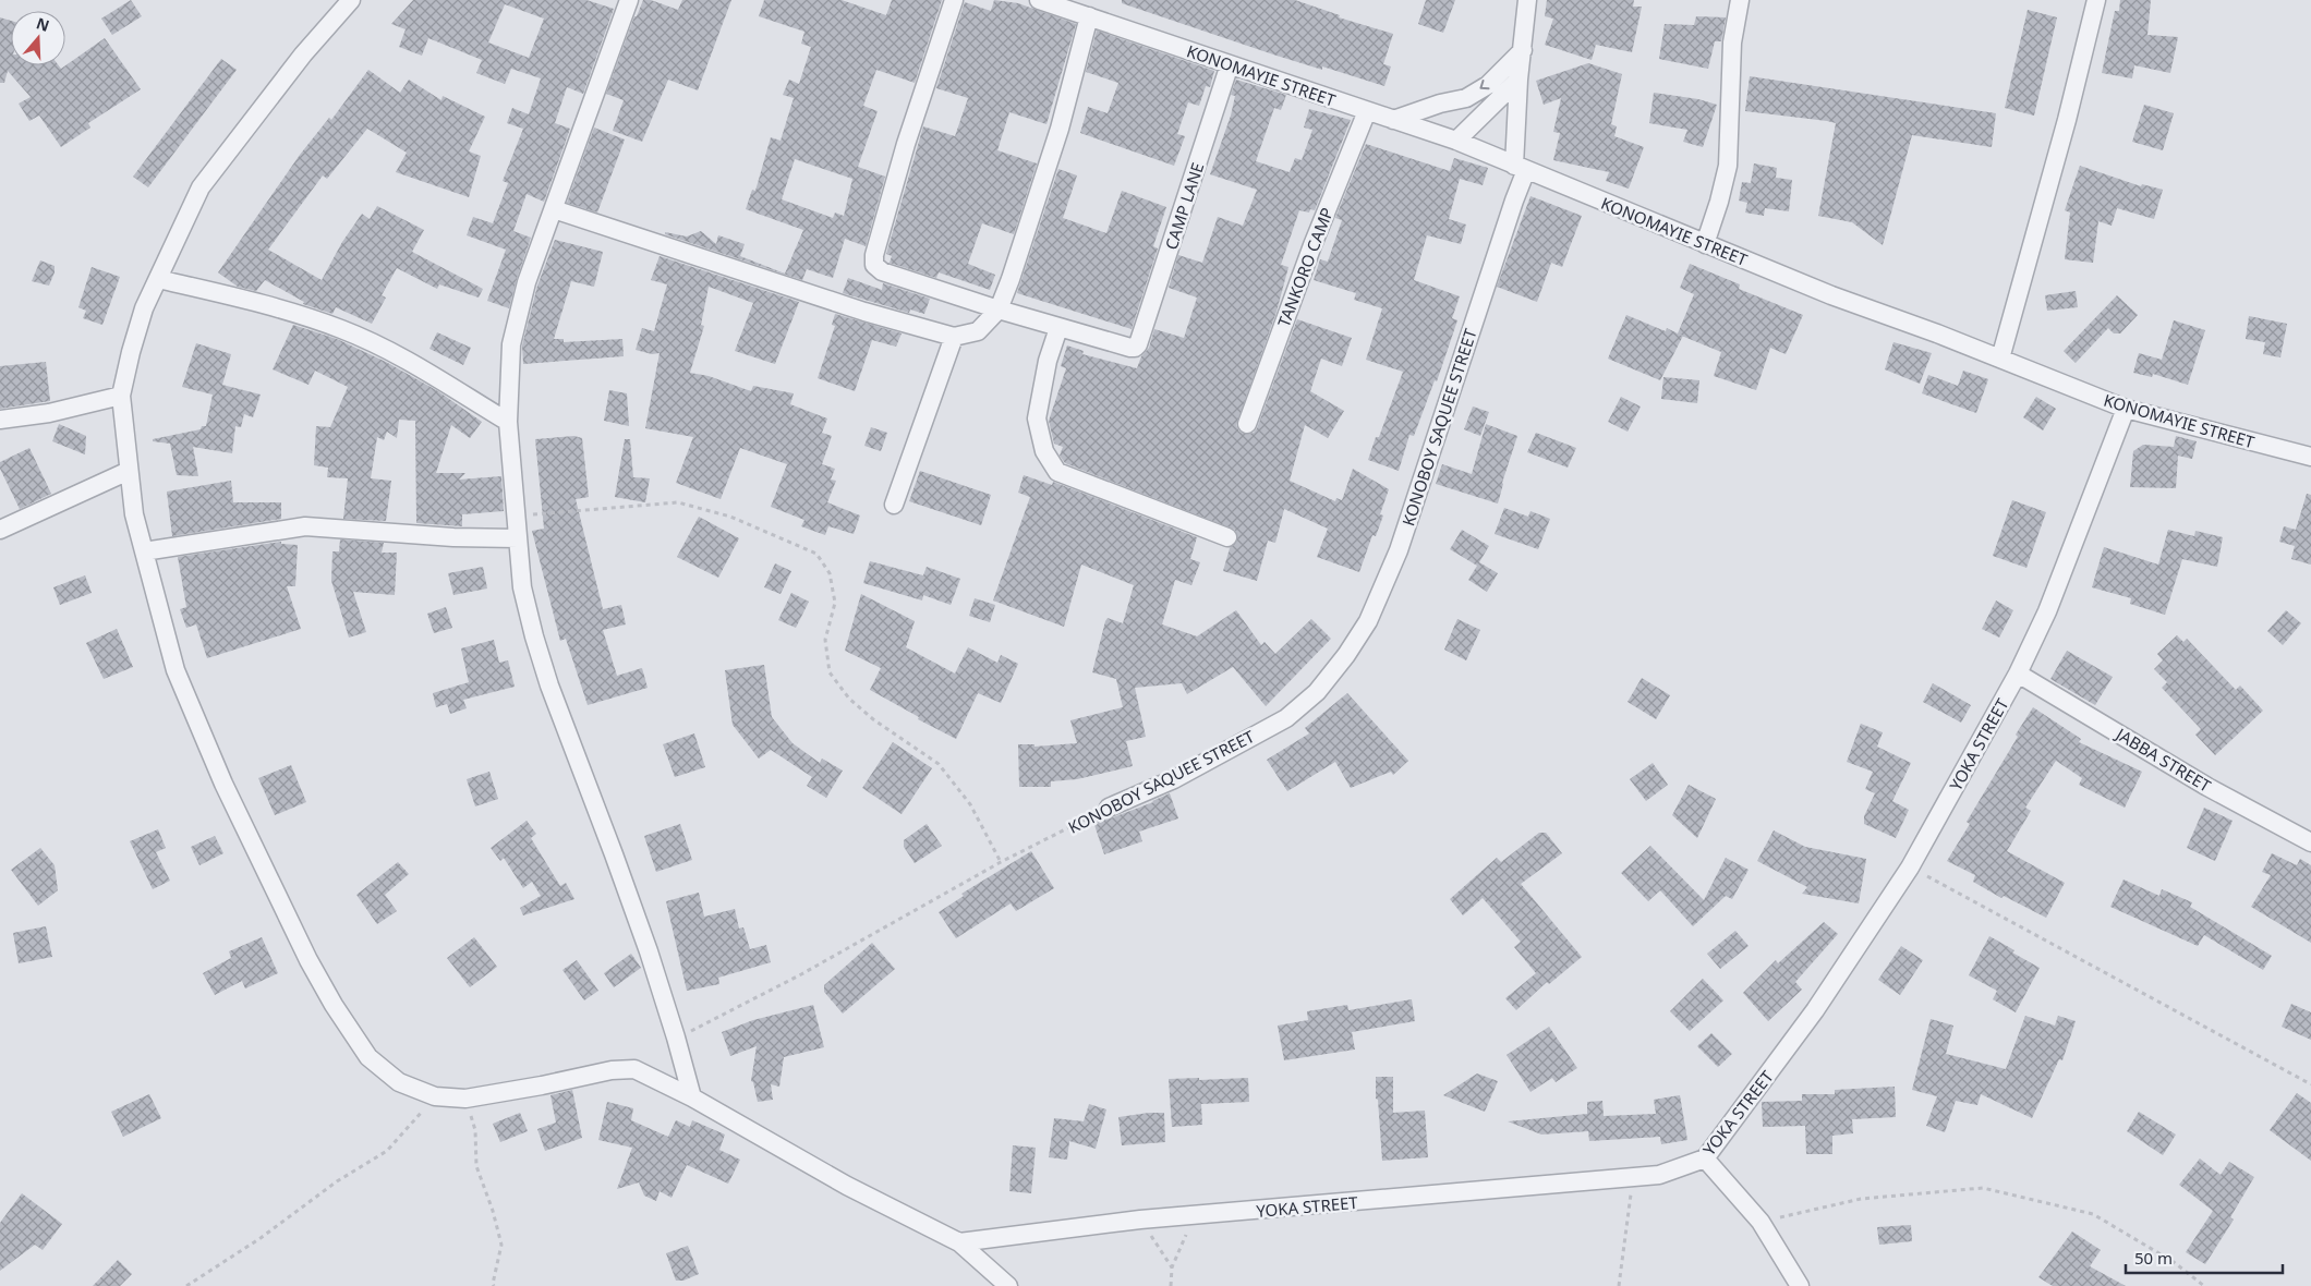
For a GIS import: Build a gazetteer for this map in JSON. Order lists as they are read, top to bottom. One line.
{"streets":{"street":["KONOMAYIE STREET","CAMP LANE","TANKORO CAMP","KONOBOY SAQUEE STREET","YOKA STREET","JABBA STREET"]},"crossings":[["KONOMAYIE STREET","CAMP LANE"],["KONOMAYIE STREET","TANKORO CAMP"],["KONOMAYIE STREET","KONOBOY SAQUEE STREET"],["KONOMAYIE STREET","YOKA STREET"],["YOKA STREET","JABBA STREET"]],"scale_bar":"50 m","north":"top"}
